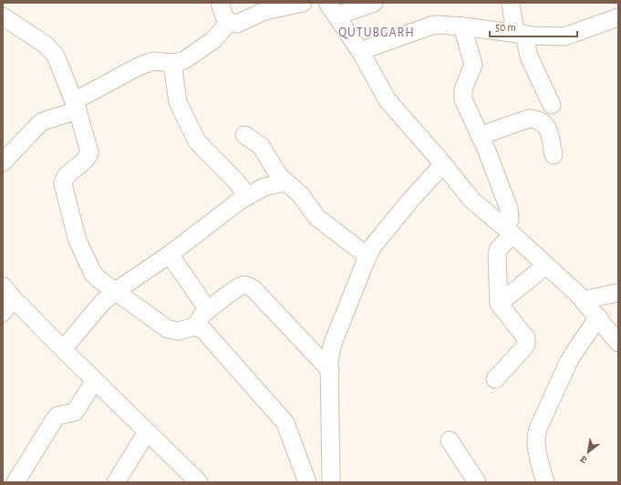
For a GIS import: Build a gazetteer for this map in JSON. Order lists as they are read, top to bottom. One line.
{"districts":["QUTUBGARH"],"scale_bar":"50 m","north":"bottom left"}
